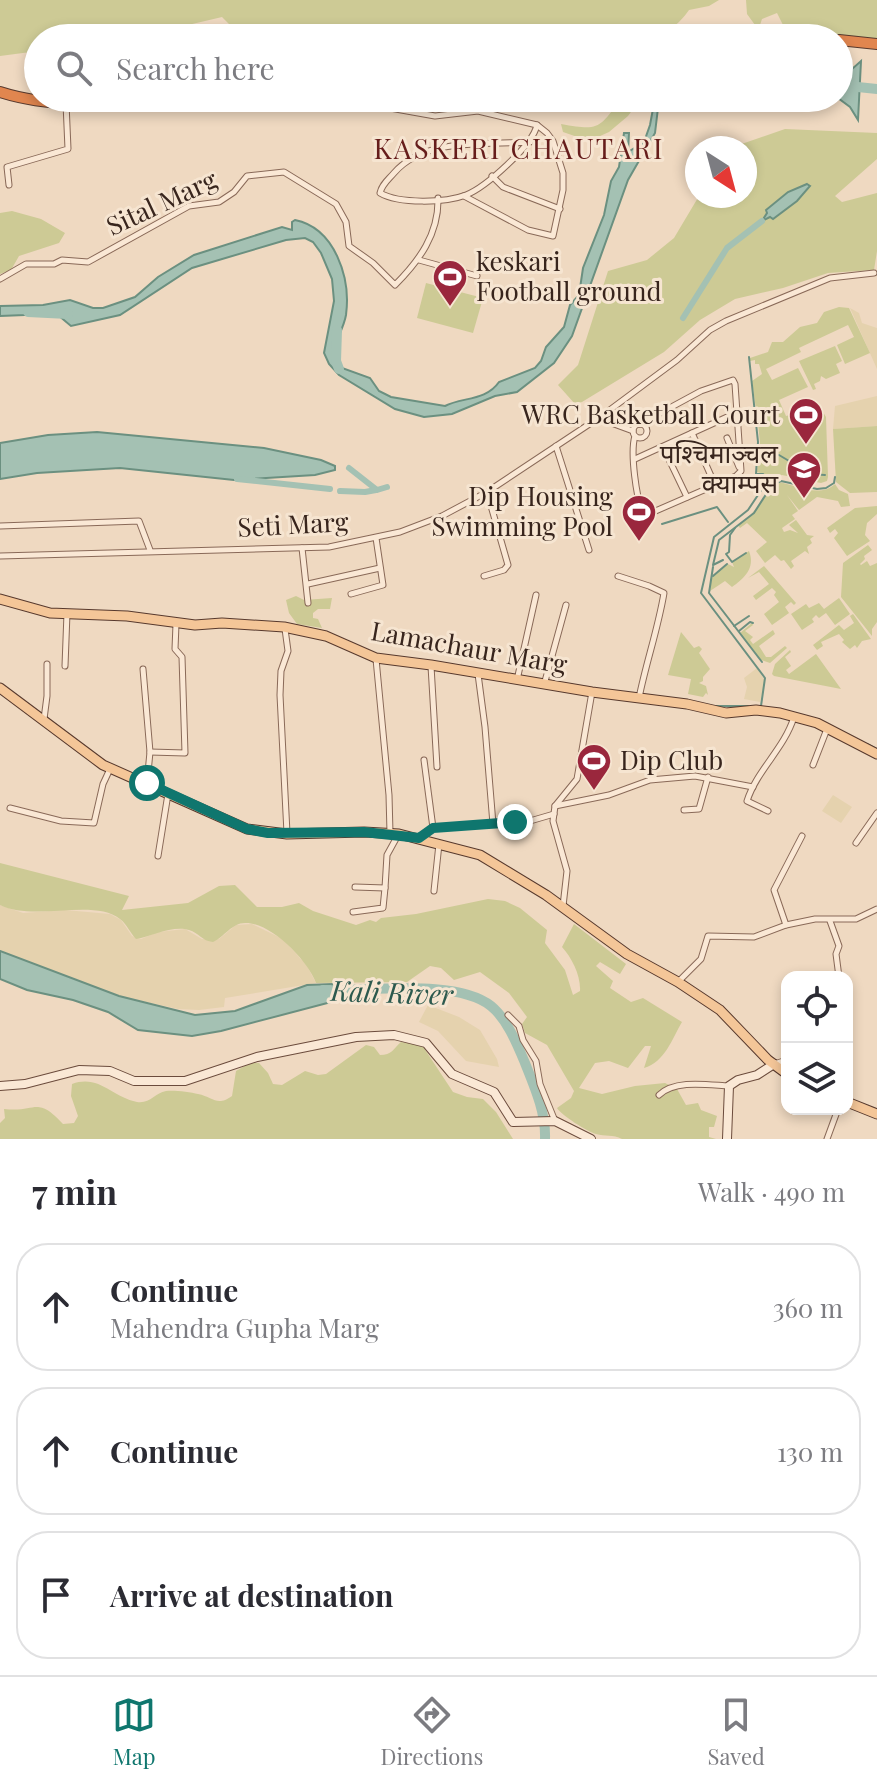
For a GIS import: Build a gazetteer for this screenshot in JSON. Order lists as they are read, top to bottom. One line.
{"streets":{"main road":["Lamachaur Marg"],"street":["Sital Marg","Seti Marg"]},"districts":["KASKERI CHAUTARI"],"water":["Kali River"],"places":{"sports":["keskari Football ground","WRC Basketball Court","Dip Housing Swimming Pool","Dip Club"],"school or university":["पश्‍चिमाञ्‍चल क्याम्पस"]},"north":"bottom right","page":{"search":"Search here","heading":["7 min","Walk · 490 m"],"list":[["Continue","Mahendra Gupha Marg","360 m"],["Continue","130 m"],"Arrive at destination"],"nav":["Map","Directions","Saved"]}}
